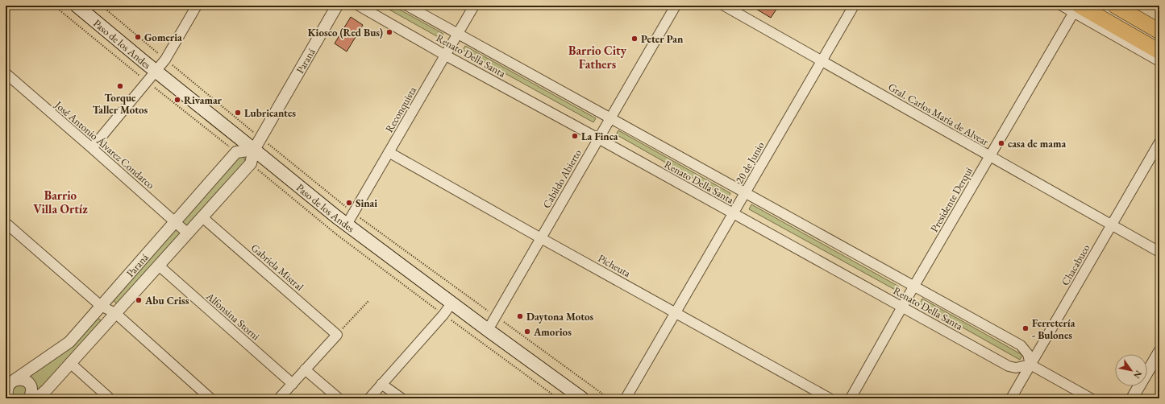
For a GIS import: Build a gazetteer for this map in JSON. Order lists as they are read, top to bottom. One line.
{"streets":{"main road":["Paso de los Andes"],"street":["Renato Della Santa","Paraná","Reconquista","Gral. Carlos María de Alvear","José Antonio Álvarez Condarco","20 de Junio","Cabildo Abierto","Presidente Derqui","Chacabuco","Picheuta","Gabriela Mistral","Alfonsina Storni"]},"crossings":[["Paso de los Andes","Paraná"],["Paso de los Andes","Reconquista"],["Paso de los Andes","Cabildo Abierto"],["Renato Della Santa","Reconquista"],["Renato Della Santa","20 de Junio"],["Renato Della Santa","Cabildo Abierto"],["Renato Della Santa","Presidente Derqui"],["Renato Della Santa","Chacabuco"],["Paraná","José Antonio Álvarez Condarco"],["Paraná","Gabriela Mistral"],["Paraná","Alfonsina Storni"],["Reconquista","Picheuta"],["Gral. Carlos María de Alvear","20 de Junio"],["Gral. Carlos María de Alvear","Presidente Derqui"],["Gral. Carlos María de Alvear","Chacabuco"],["20 de Junio","Picheuta"],["Cabildo Abierto","Picheuta"]],"districts":["Barrio City Fathers","Barrio Villa Ortíz"],"places":["Kiosco (Red Bus)","Gomeria","Peter Pan","Torque Taller Motos","Rivamar","Lubricantes","La Finca","casa de mama","Sinai","Abu Criss","Daytona Motos","Ferretería - Bulones","Amorios"],"north":"bottom right"}
